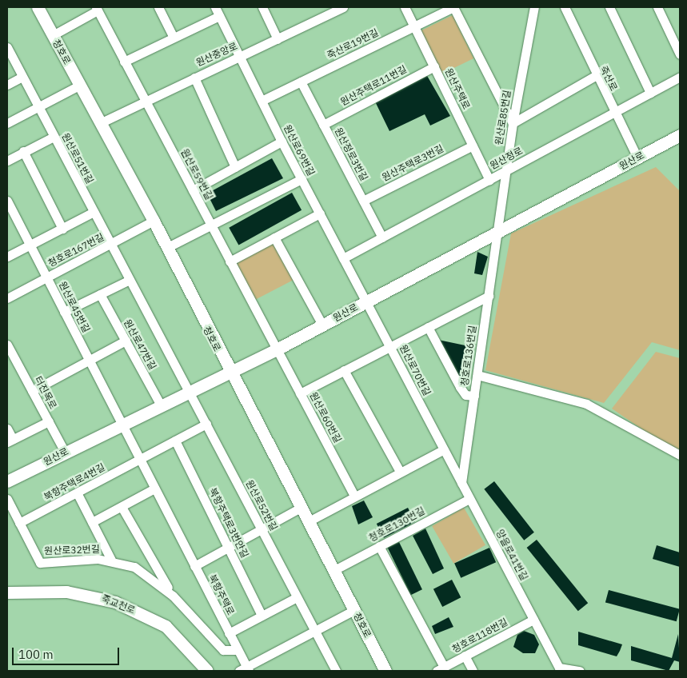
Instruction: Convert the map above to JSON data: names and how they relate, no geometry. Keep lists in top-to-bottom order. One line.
{"streets":{"street":["죽산로19번길","청호로","원산중앙로","죽산로","원산주택로11번길","원산주택로","원산로85번길","원산로69번길","원산정로3번길","원산로51번길","원산정로","원산로","원산주택로3번길","원산로59번길","청호로167번길","원산로45번길","원산로47번길","청호로136번길","원산로70번길","터진목로","원산로60번길","북항주택로4번길","원산로52번길","북항주택로3번안길","청호로130번길","원산로32번길","양을로41번길","북항주택로","죽교천로","청호로118번길"]},"crossings":[["죽산로19번길","원산주택로"],["죽산로19번길","원산로69번길"],["죽산로19번길","원산정로3번길"],["청호로","원산중앙로"],["청호로","원산로"],["청호로","원산로59번길"],["청호로","청호로167번길"],["청호로","청호로130번길"],["청호로","북항주택로"],["원산중앙로","원산로69번길"],["원산중앙로","원산로59번길"],["죽산로","원산정로"],["죽산로","원산로"],["원산주택로11번길","원산주택로"],["원산주택로11번길","원산정로3번길"],["원산주택로","원산정로"],["원산주택로","원산주택로3번길"],["원산로85번길","원산정로"],["원산로85번길","원산로"],["원산로85번길","청호로136번길"],["원산로69번길","원산정로"],["원산로69번길","원산로"],["원산로69번길","원산로70번길"],["원산정로3번길","원산정로"],["원산정로3번길","원산주택로3번길"],["원산로51번길","원산로"],["원산로51번길","청호로167번길"],["원산로51번길","원산로52번길"],["원산로","원산로59번길"],["원산로","원산로45번길"],["원산로","원산로47번길"],["원산로","청호로136번길"],["원산로","원산로70번길"],["원산로","터진목로"],["원산로","원산로60번길"],["원산로","원산로52번길"],["원산로","북항주택로"],["원산로59번길","원산로60번길"],["청호로167번길","원산로45번길"],["원산로45번길","북항주택로"],["청호로136번길","양을로41번길"],["원산로70번길","양을로41번길"],["북항주택로4번길","원산로52번길"],["북항주택로4번길","북항주택로3번안길"],["북항주택로4번길","원산로32번길"],["북항주택로4번길","북항주택로"],["원산로52번길","북항주택로"],["청호로130번길","양을로41번길"],["원산로32번길","북항주택로"],["양을로41번길","청호로118번길"]],"scale_bar":"100 m"}
